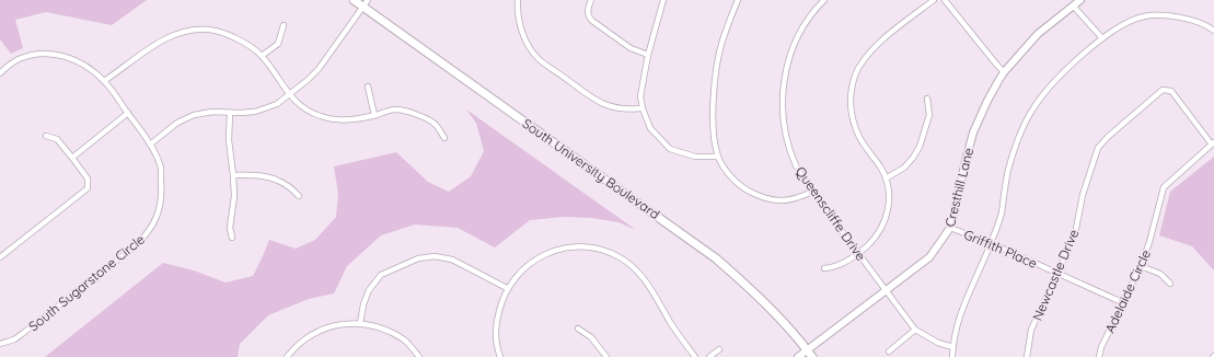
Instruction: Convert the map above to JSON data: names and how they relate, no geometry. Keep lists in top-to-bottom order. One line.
{"streets":{"main road":["South University Boulevard"],"street":["Cresthill Lane","Queenscliffe Drive","Griffith Place","Newcastle Drive","South Sugarstone Circle","Adelaide Circle"]},"crossings":[["South University Boulevard","Cresthill Lane"],["Cresthill Lane","Queenscliffe Drive"],["Cresthill Lane","Griffith Place"],["Griffith Place","Newcastle Drive"],["Griffith Place","Adelaide Circle"],["Newcastle Drive","Adelaide Circle"]]}
